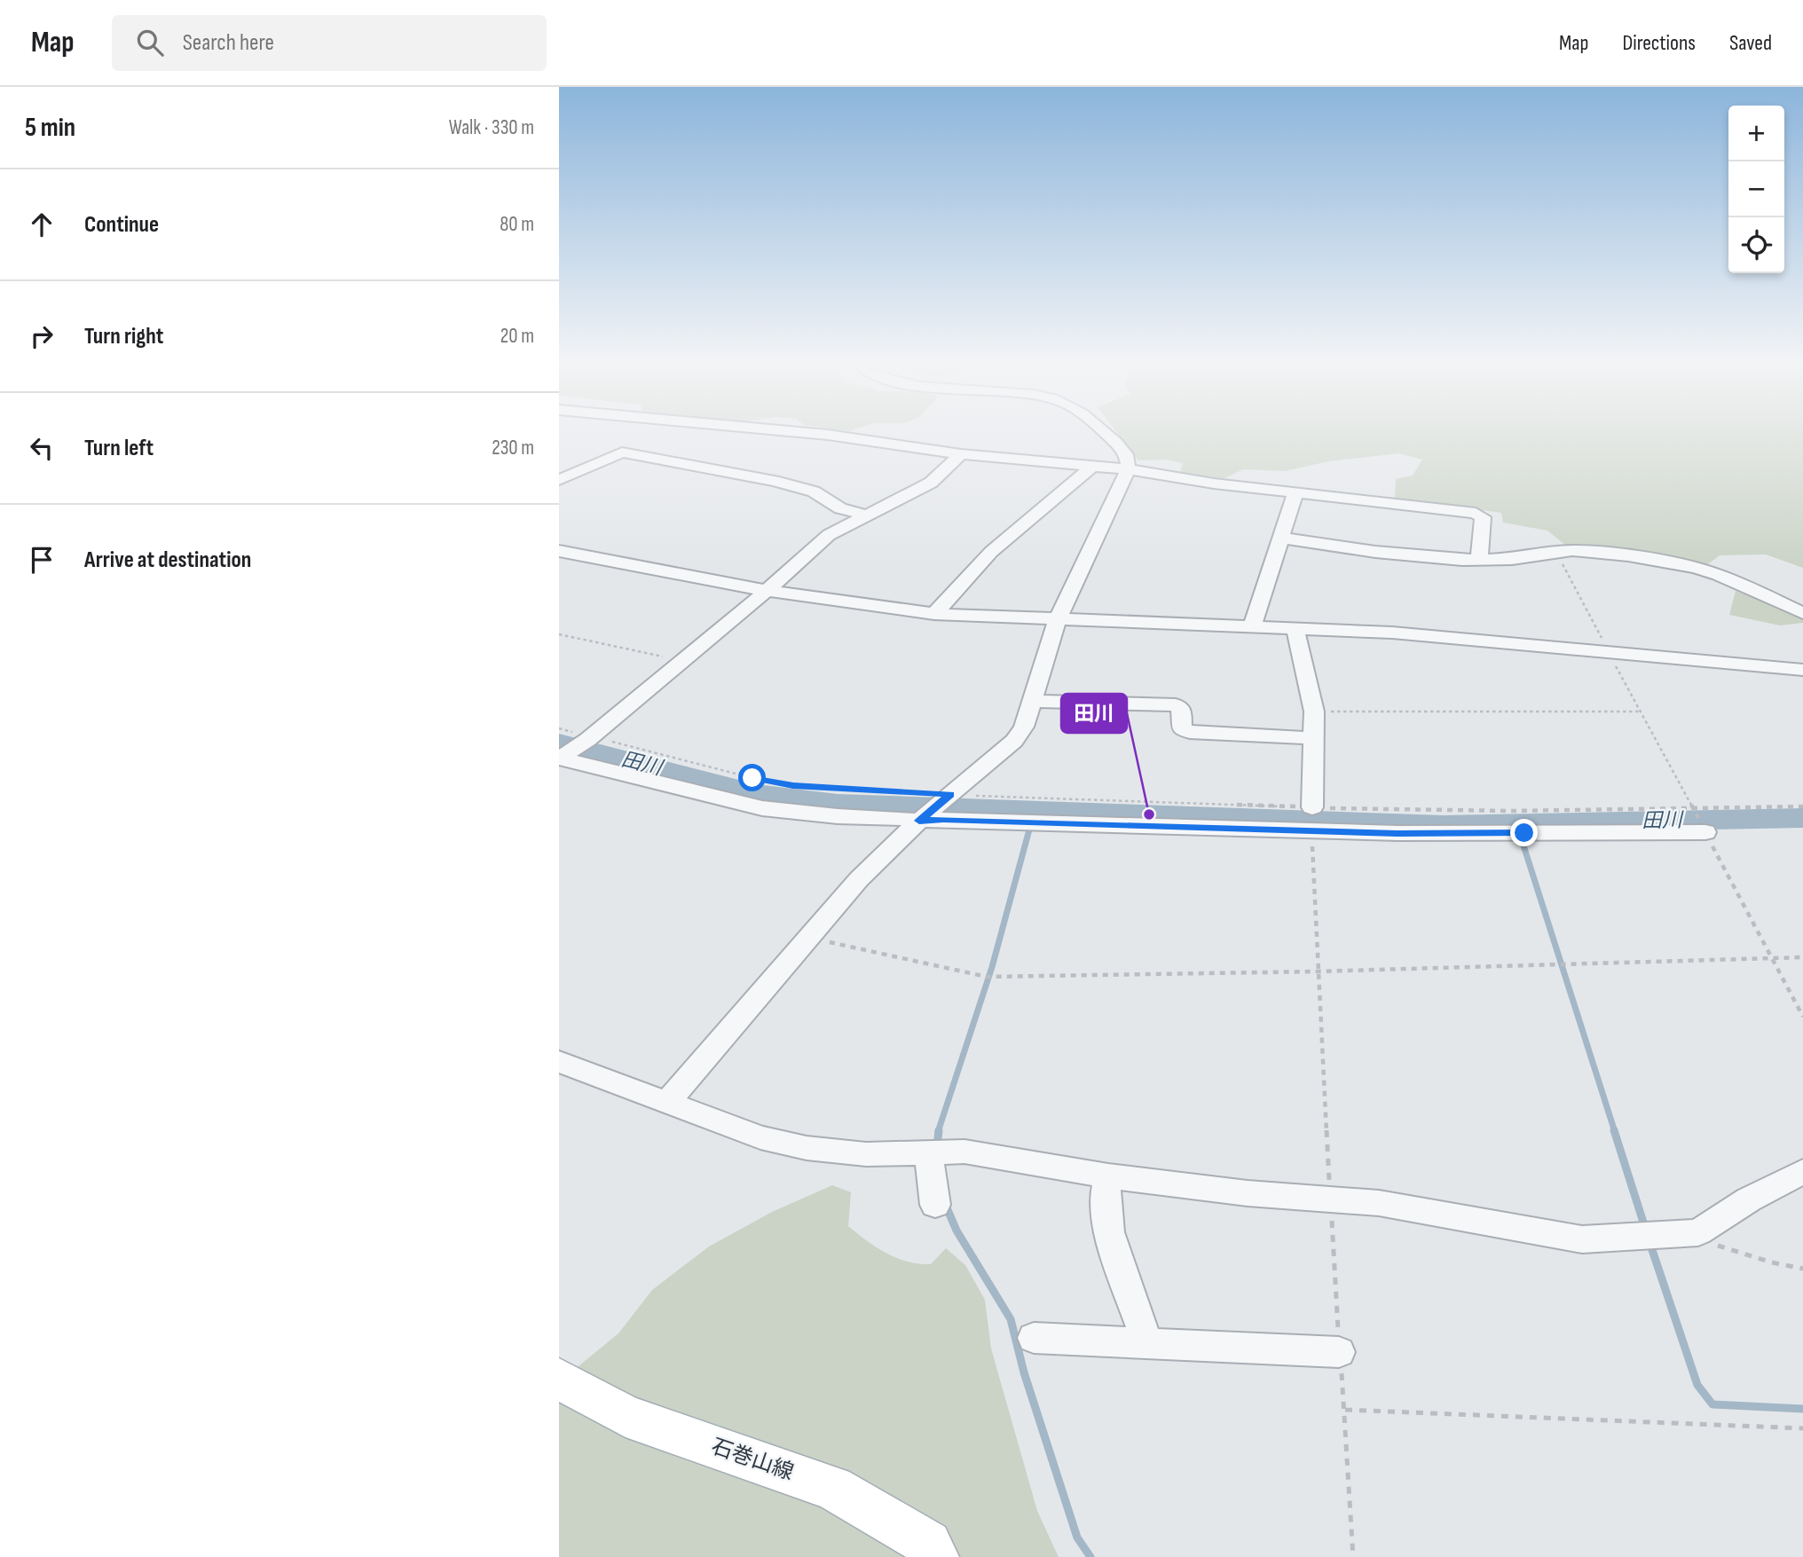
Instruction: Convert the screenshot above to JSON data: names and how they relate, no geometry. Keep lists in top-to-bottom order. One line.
{"streets":{"main road":["石巻山線"]},"water":["田川"],"places":["田川"],"page":{"header":"Map","search":"Search here","nav":["Map","Directions","Saved"],"heading":["5 min","Walk · 330 m"],"map_buttons":["+","−"],"list":[["Continue","80 m"],["Turn right","20 m"],["Turn left","230 m"],"Arrive at destination"]}}
